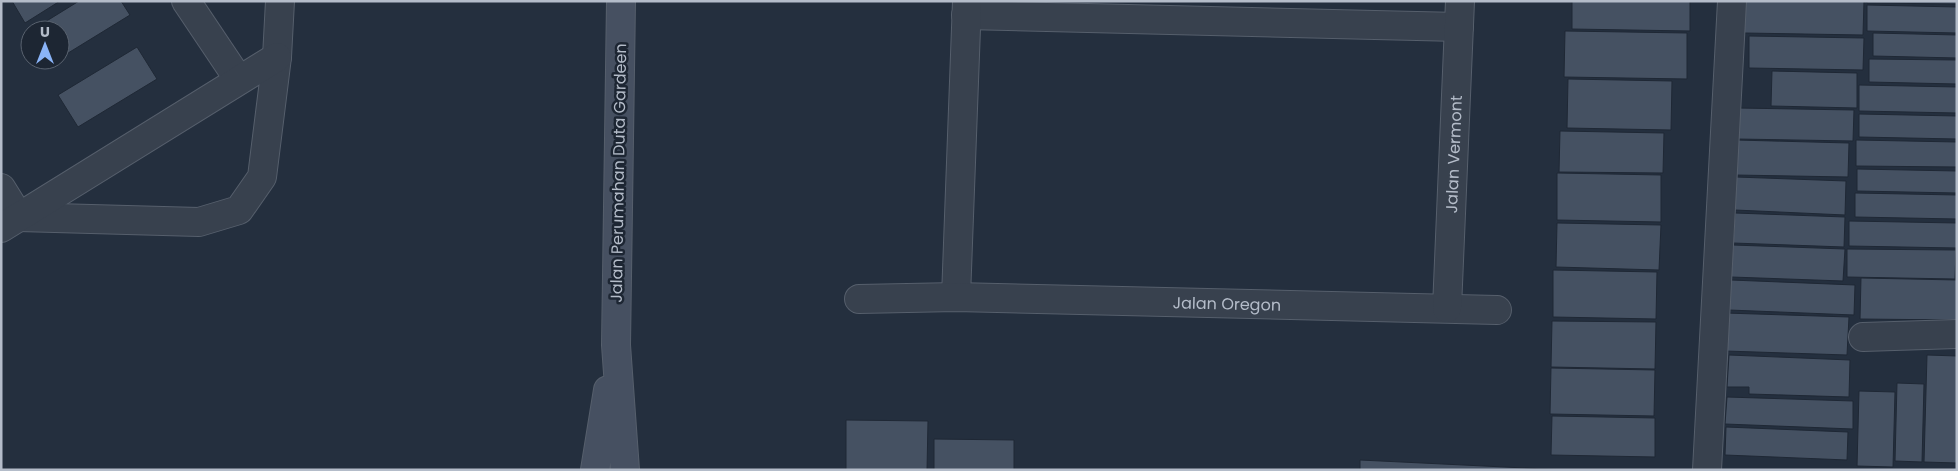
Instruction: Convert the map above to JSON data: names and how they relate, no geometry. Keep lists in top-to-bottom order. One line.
{"streets":{"street":["Jalan Vermont","Jalan Perumahan Duta Gardeen","Jalan Oregon"]},"crossings":[["Jalan Vermont","Jalan Oregon"]],"north":"top"}
